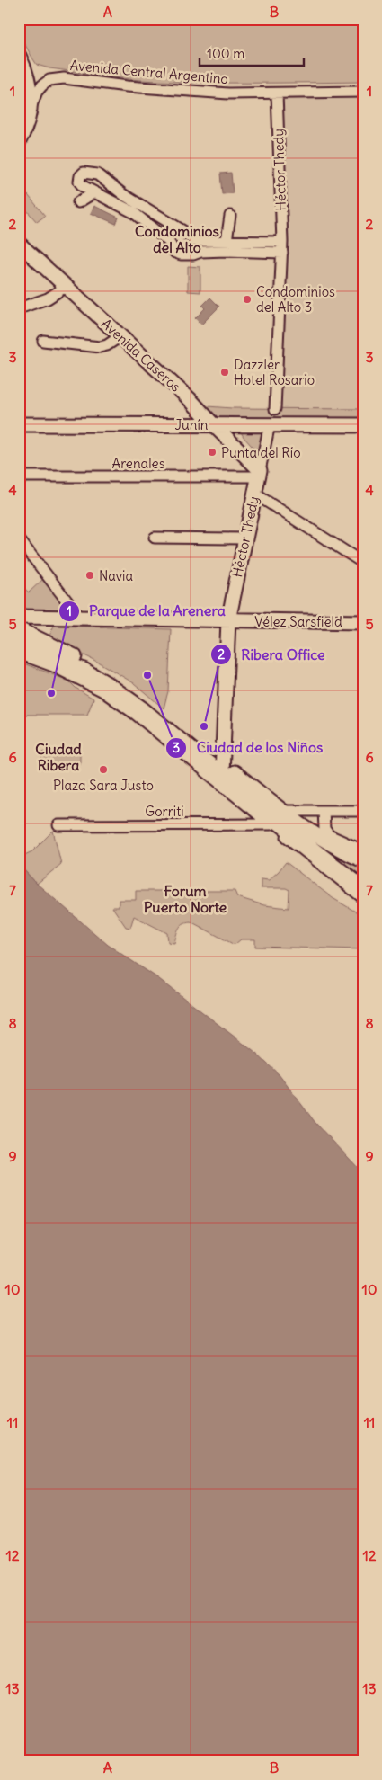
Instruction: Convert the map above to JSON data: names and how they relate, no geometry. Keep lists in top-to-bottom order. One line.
{"streets":{"main road":["Héctor Thedy","Avenida Caseros","Junín","Vélez Sarsfield"],"street":["Avenida Central Argentino","Arenales","Gorriti"]},"crossings":[["Avenida Central Argentino","Héctor Thedy"],["Héctor Thedy","Avenida Caseros"],["Héctor Thedy","Junín"],["Héctor Thedy","Arenales"],["Héctor Thedy","Vélez Sarsfield"],["Avenida Caseros","Junín"],["Avenida Caseros","Arenales"]],"districts":["Condominios del Alto","Ciudad Ribera","Forum Puerto Norte"],"places":["Condominios del Alto 3","Dazzler Hotel Rosario","Punta del Río","Navia","Ciudad de los Niños","Parque de la Arenera","Ribera Office","Plaza Sara Justo"],"scale_bar":"100 m","grid":{"columns":["A","B"],"rows":["1","2","3","4","5","6","7","8","9","10","11","12","13"]}}
